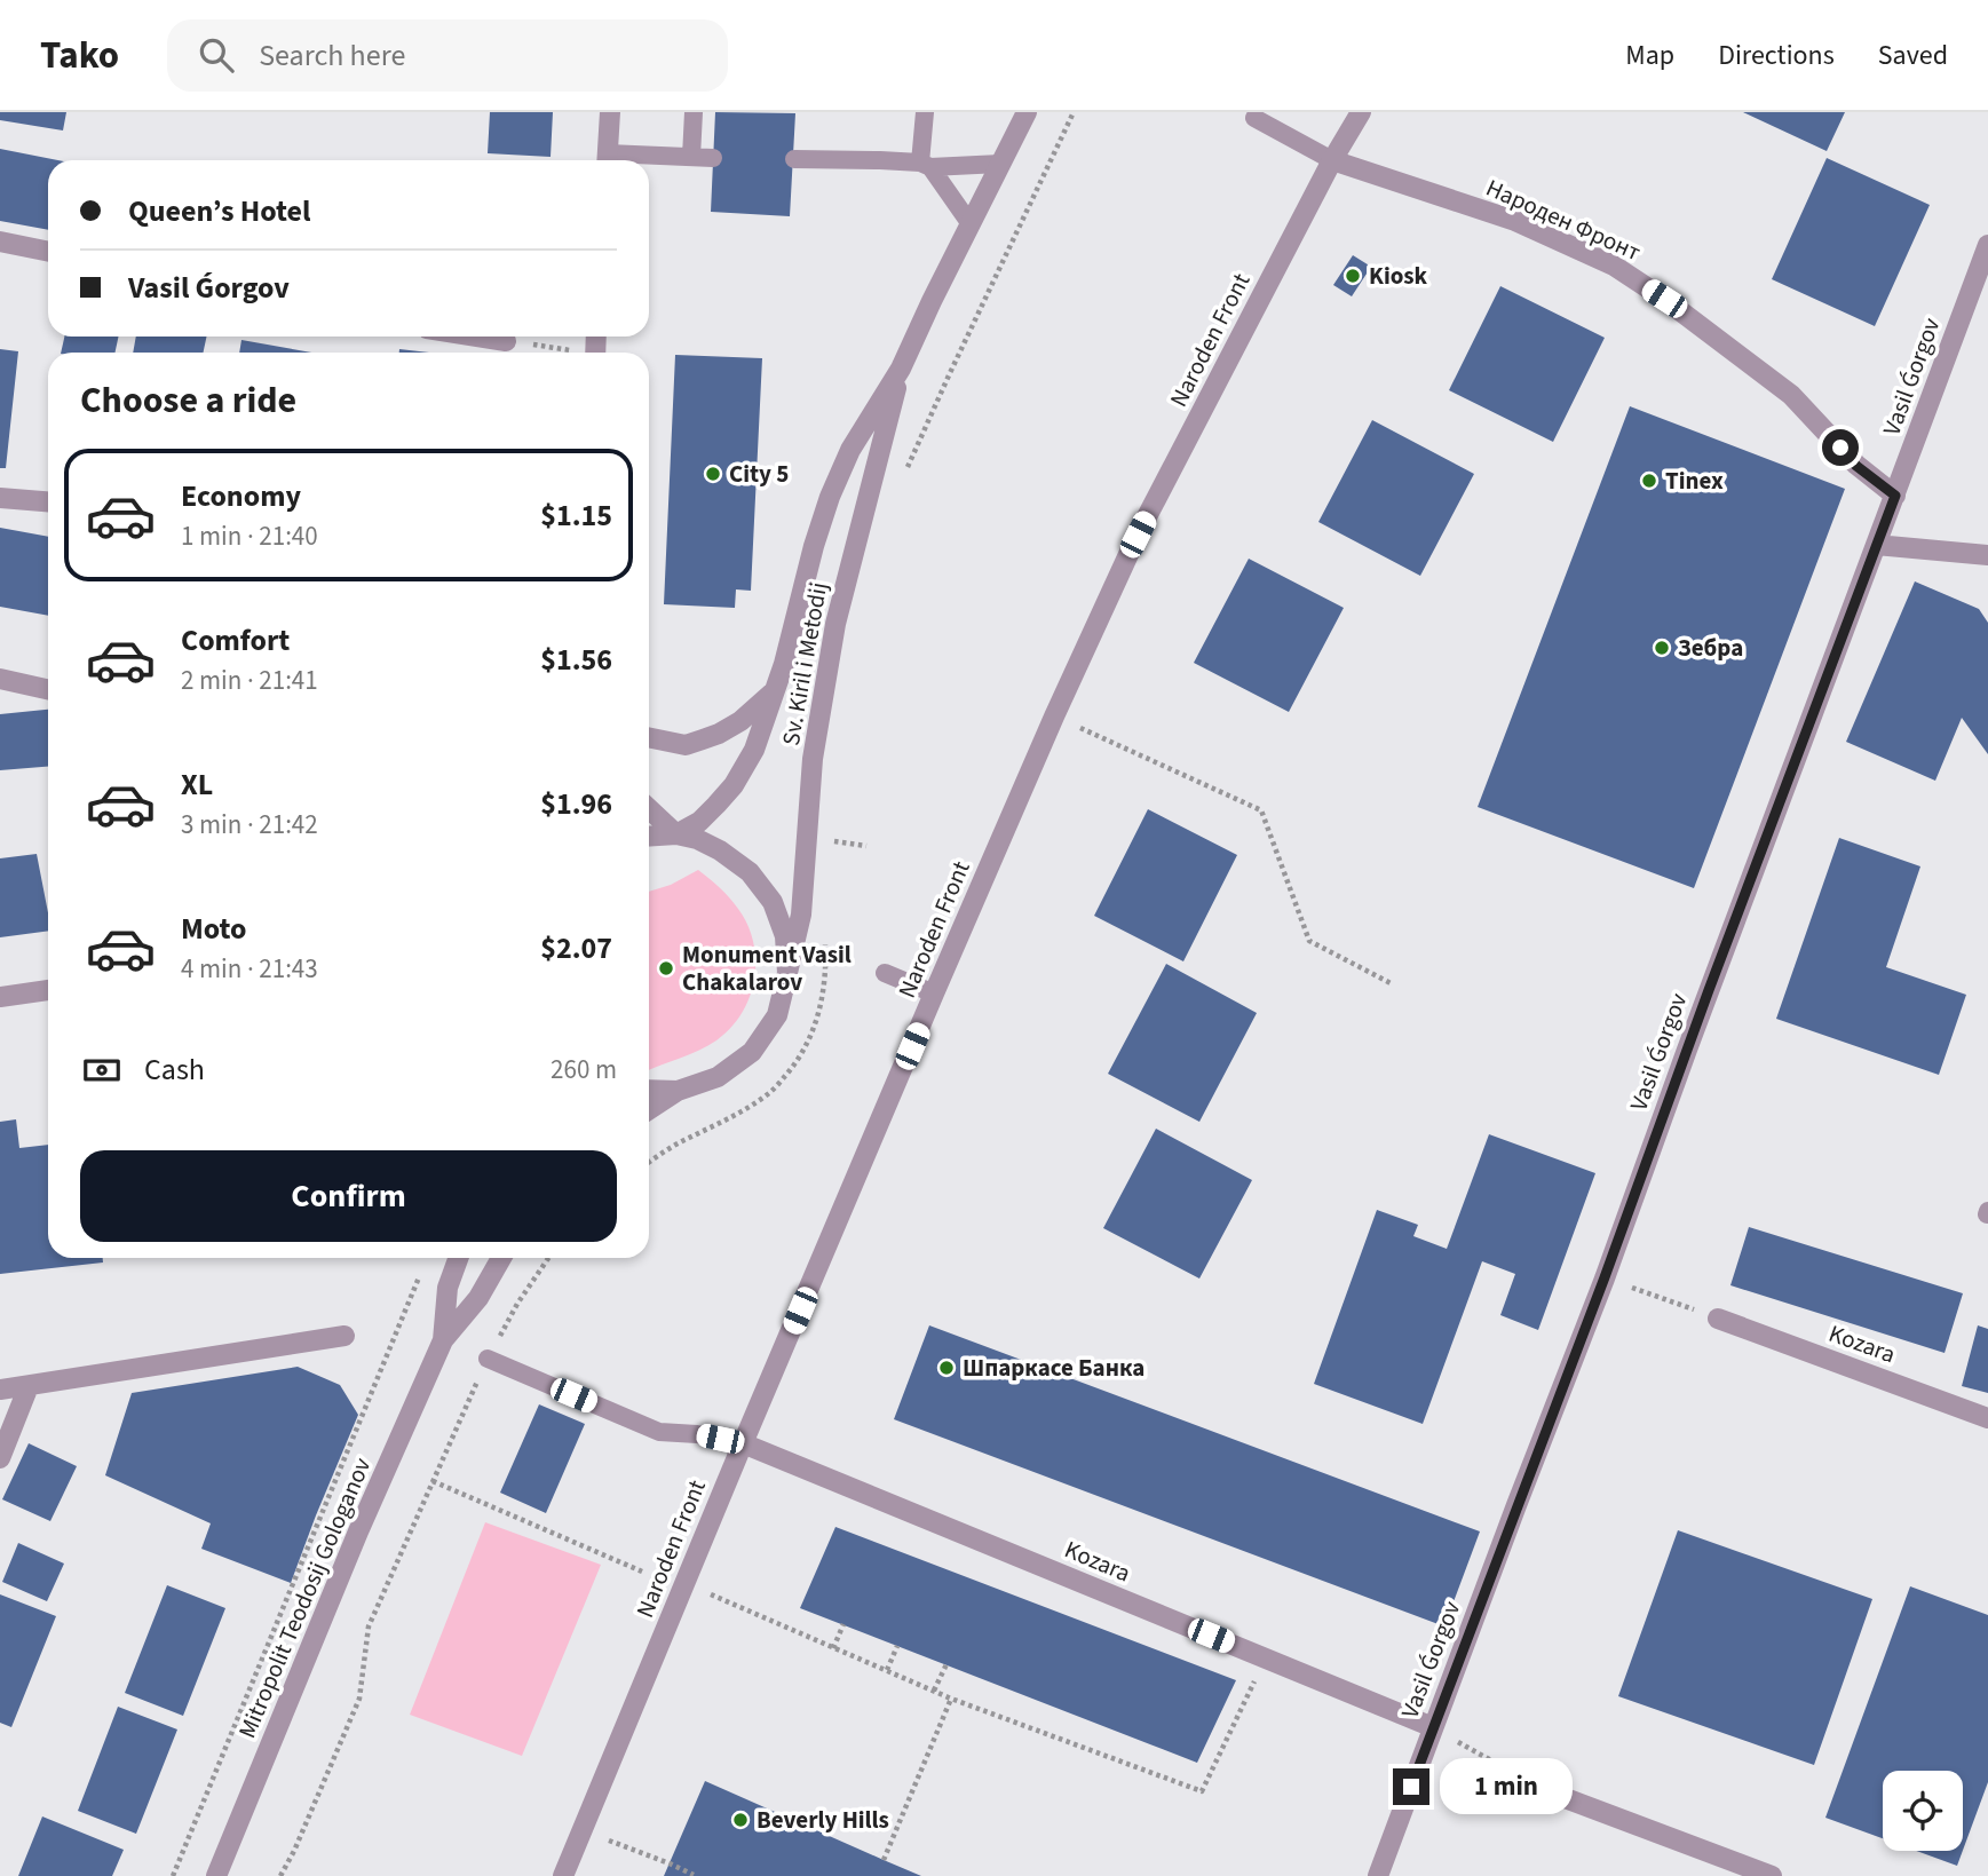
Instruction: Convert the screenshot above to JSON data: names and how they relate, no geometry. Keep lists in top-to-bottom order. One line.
{"streets":{"street":["Народен Фронт","Naroden Front","Vasil Ǵorgov","Sv. Kiril i Metodij","Kozara","Mitropolit Teodosij Gologanov"]},"crossings":[["Народен Фронт","Naroden Front"],["Народен Фронт","Vasil Ǵorgov"],["Naroden Front","Kozara"],["Vasil Ǵorgov","Kozara"]],"places":["Kiosk","City 5","Tinex","Зебра","Monument Vasil Chakalarov","Шпаркасе Банка","Beverly Hills"],"page":{"header":"Tako","search":"Search here","nav":["Map","Directions","Saved"],"banner":["Queen’s Hotel","Vasil Ǵorgov"],"heading":"Choose a ride","list":[{"name":"Economy","note":"1 min · 21:40","value":"$1.15"},{"name":"Comfort","note":"2 min · 21:41","value":"$1.56"},{"name":"XL","note":"3 min · 21:42","value":"$1.96"},{"name":"Moto","note":"4 min · 21:43","value":"$2.07"}],"pay":["Cash","260 m"],"buttons":"Confirm","bubble":"1 min"}}
